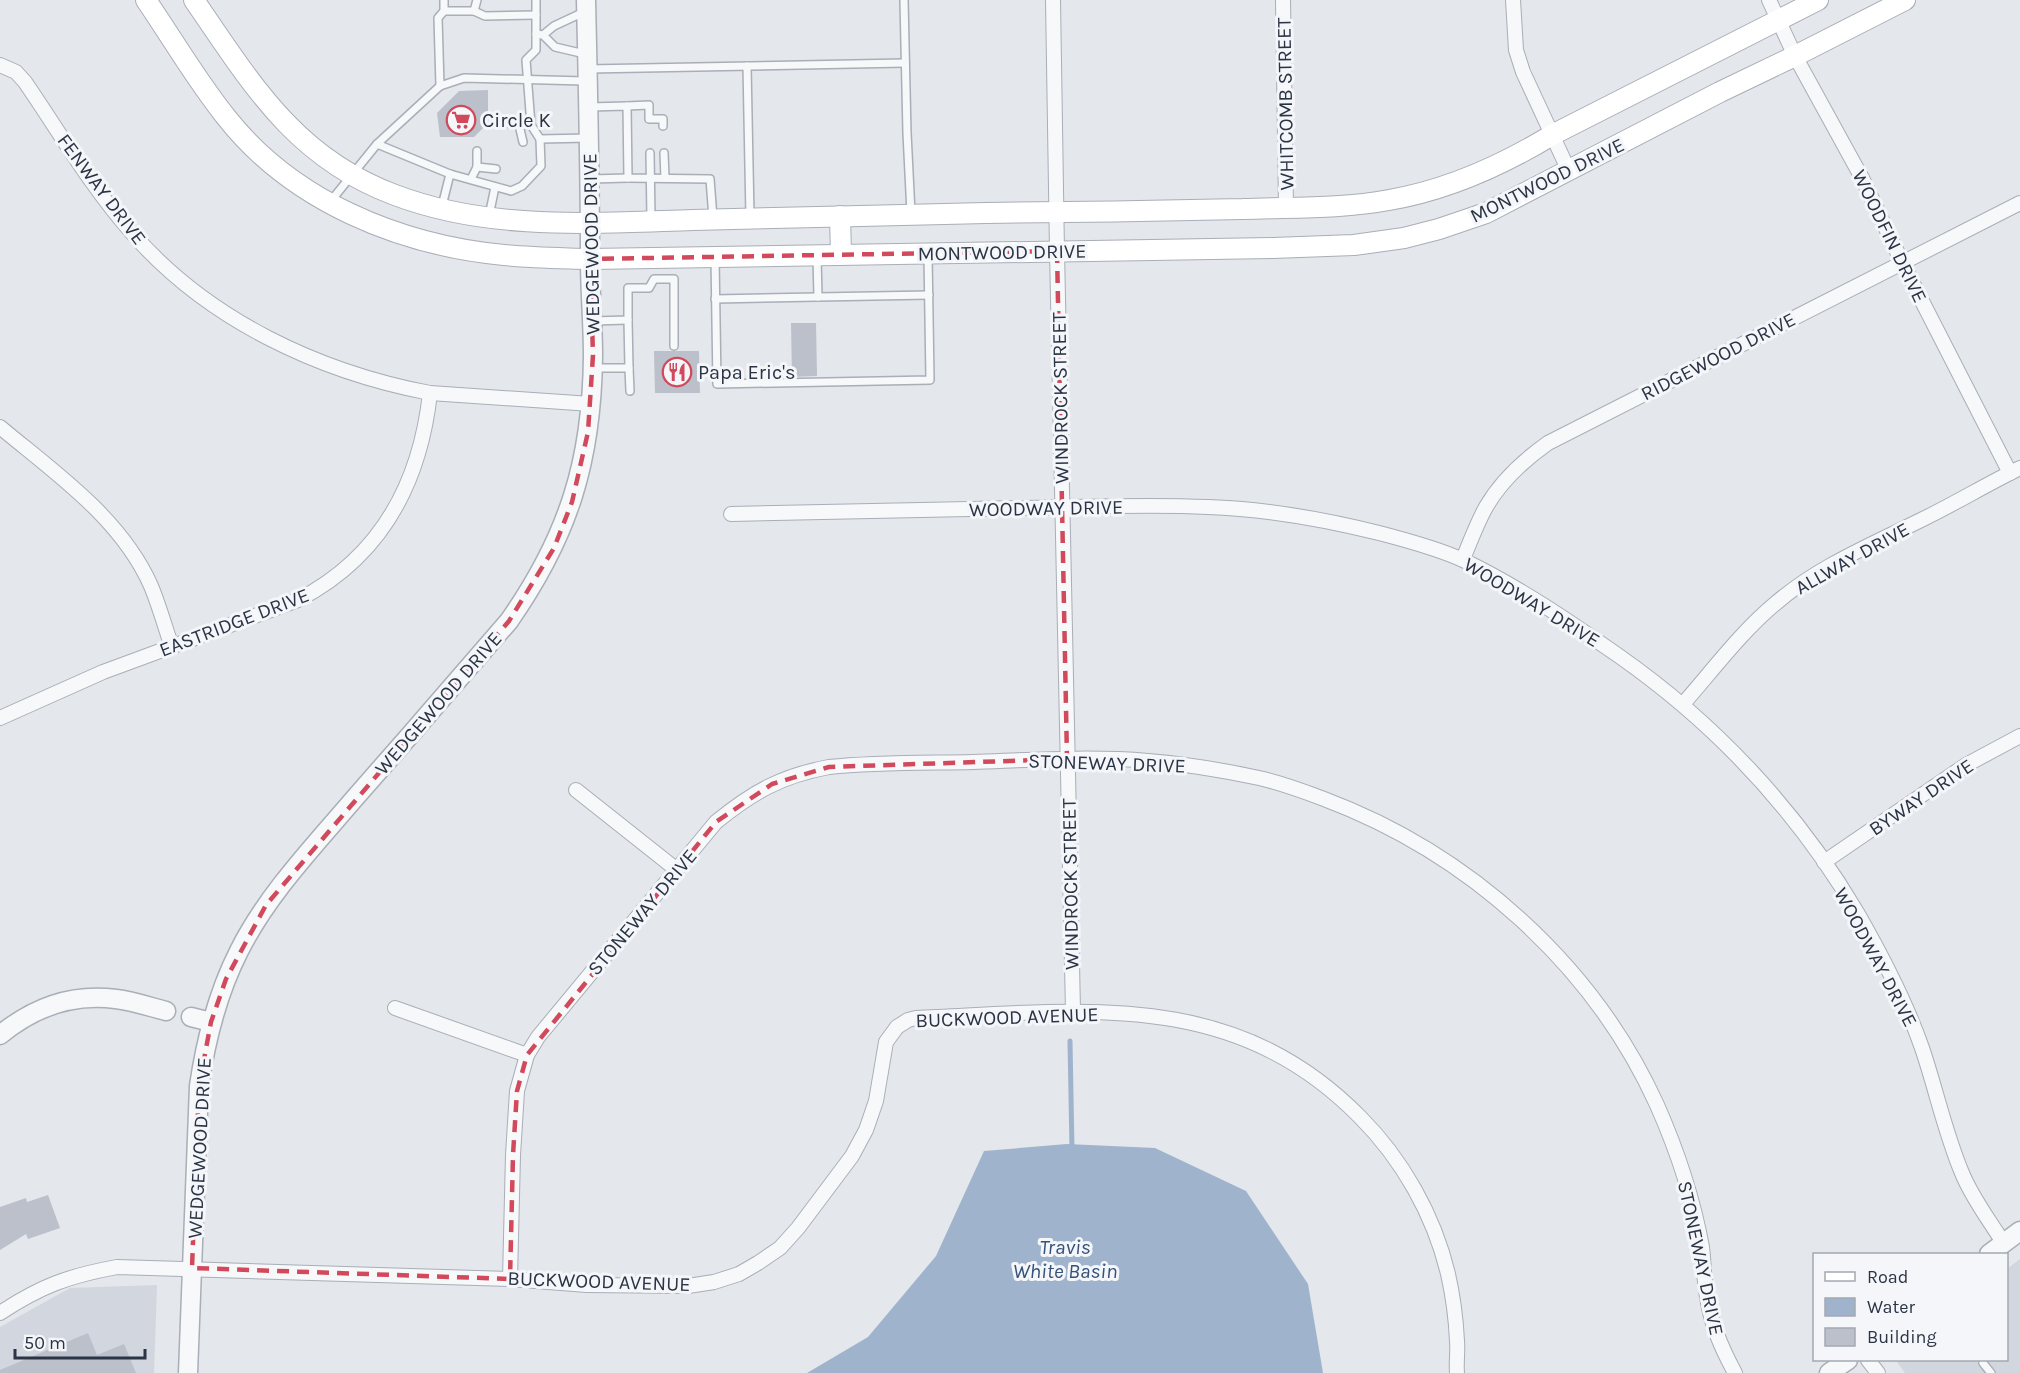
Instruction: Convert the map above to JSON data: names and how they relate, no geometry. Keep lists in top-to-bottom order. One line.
{"streets":{"main road":["MONTWOOD DRIVE"],"street":["WHITCOMB STREET","FENWAY DRIVE","WOODFIN DRIVE","WEDGEWOOD DRIVE","RIDGEWOOD DRIVE","WINDROCK STREET","WOODWAY DRIVE","ALLWAY DRIVE","EASTRIDGE DRIVE","STONEWAY DRIVE","BYWAY DRIVE","BUCKWOOD AVENUE"]},"crossings":[["WHITCOMB STREET","MONTWOOD DRIVE"],["MONTWOOD DRIVE","WOODFIN DRIVE"],["MONTWOOD DRIVE","WEDGEWOOD DRIVE"],["MONTWOOD DRIVE","WINDROCK STREET"],["FENWAY DRIVE","WEDGEWOOD DRIVE"],["FENWAY DRIVE","EASTRIDGE DRIVE"],["WOODFIN DRIVE","RIDGEWOOD DRIVE"],["WOODFIN DRIVE","ALLWAY DRIVE"],["WEDGEWOOD DRIVE","BUCKWOOD AVENUE"],["RIDGEWOOD DRIVE","WOODWAY DRIVE"],["WINDROCK STREET","WOODWAY DRIVE"],["WINDROCK STREET","STONEWAY DRIVE"],["WINDROCK STREET","BUCKWOOD AVENUE"],["WOODWAY DRIVE","ALLWAY DRIVE"],["WOODWAY DRIVE","BYWAY DRIVE"],["STONEWAY DRIVE","BUCKWOOD AVENUE"]],"water":["Travis White Basin"],"places":{"supermarket":["Circle K"],"restaurant":["Papa Eric's"]},"legend":["Road","Water","Building"],"scale_bar":"50 m"}
